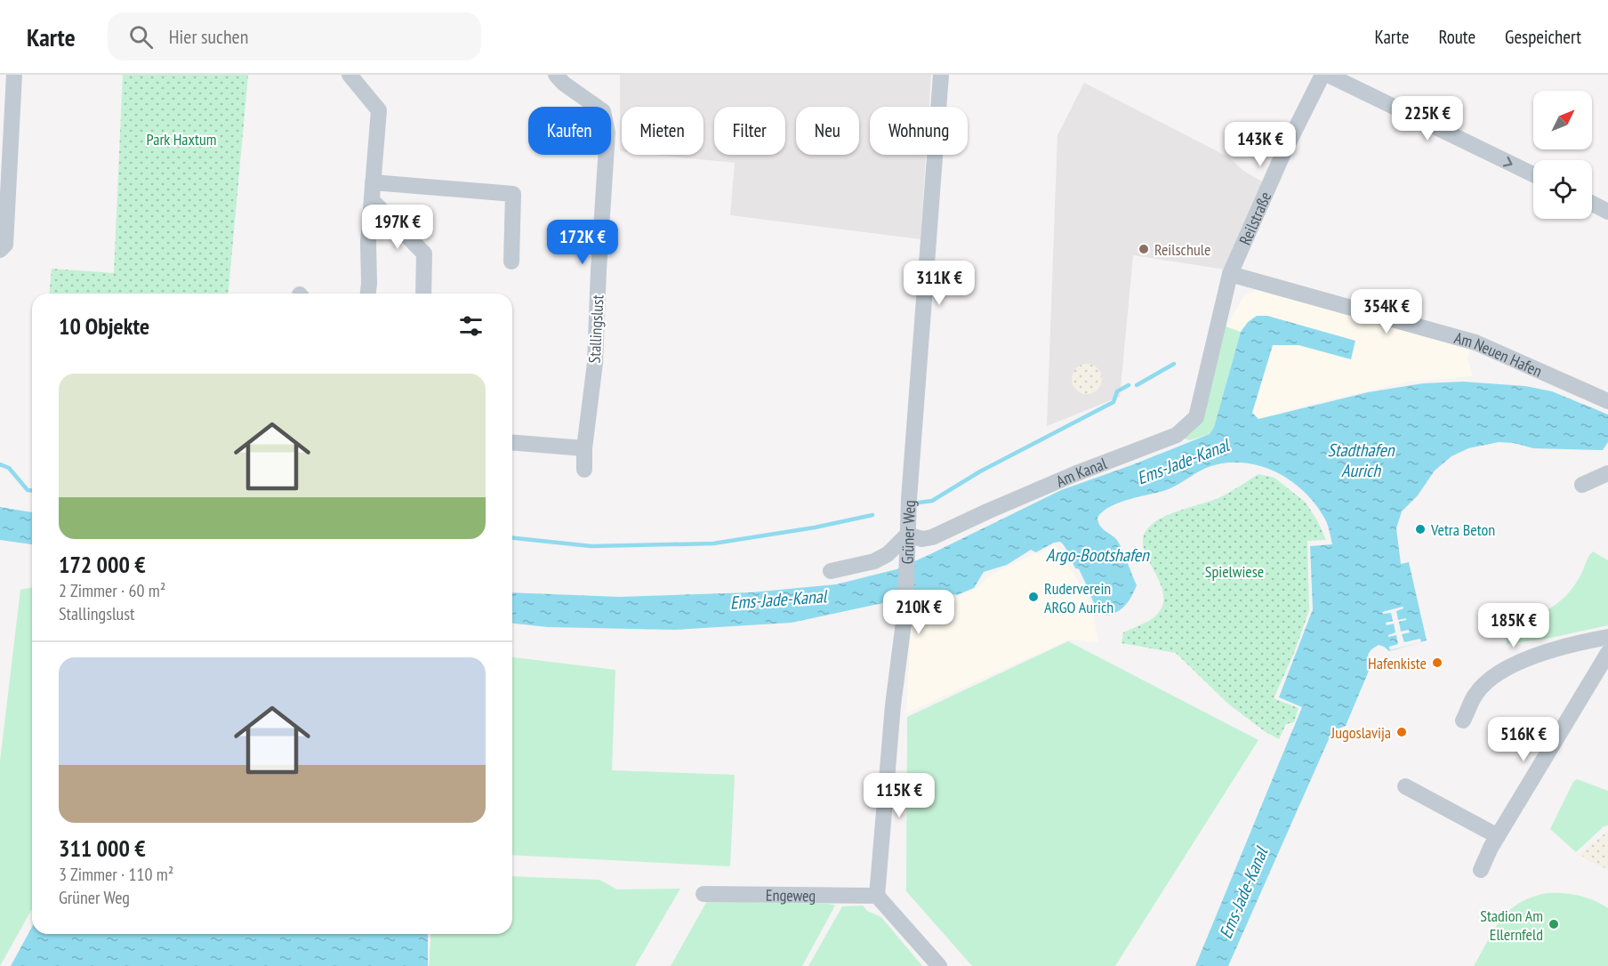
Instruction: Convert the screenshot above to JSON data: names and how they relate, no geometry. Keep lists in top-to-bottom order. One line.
{"streets":{"street":["Reilstraße","Stallingslust","Am Neuen Hafen","Am Kanal","Grüner Weg","Engeweg"]},"crossings":[["Reilstraße","Am Neuen Hafen"],["Reilstraße","Am Kanal"],["Am Neuen Hafen","Am Kanal"],["Am Kanal","Grüner Weg"],["Grüner Weg","Engeweg"]],"water":["Stadthafen Aurich","Ems-Jade-Kanal","Argo-Bootshafen"],"parks":["Park Haxtum","Spielwiese"],"places":["Reilschule","Vetra Beton","Ruderverein ARGO Aurich","Hafenkiste","Jugoslavija","Stadion Am Ellernfeld"],"north":"top right","page":{"header":"Karte","search":"Hier suchen","nav":["Karte","Route","Gespeichert"],"price":["225K €","143K €","197K €","172K €","311K €","354K €","210K €","185K €","516K €","115K €"],"chip":["Kaufen","Mieten","Filter","Neu","Wohnung"],"heading":"10 Objekte","list":[{"name":"172 000 €","note":"2 Zimmer · 60 m² · Stallingslust"},{"name":"311 000 €","note":"3 Zimmer · 110 m² · Grüner Weg"}]}}
